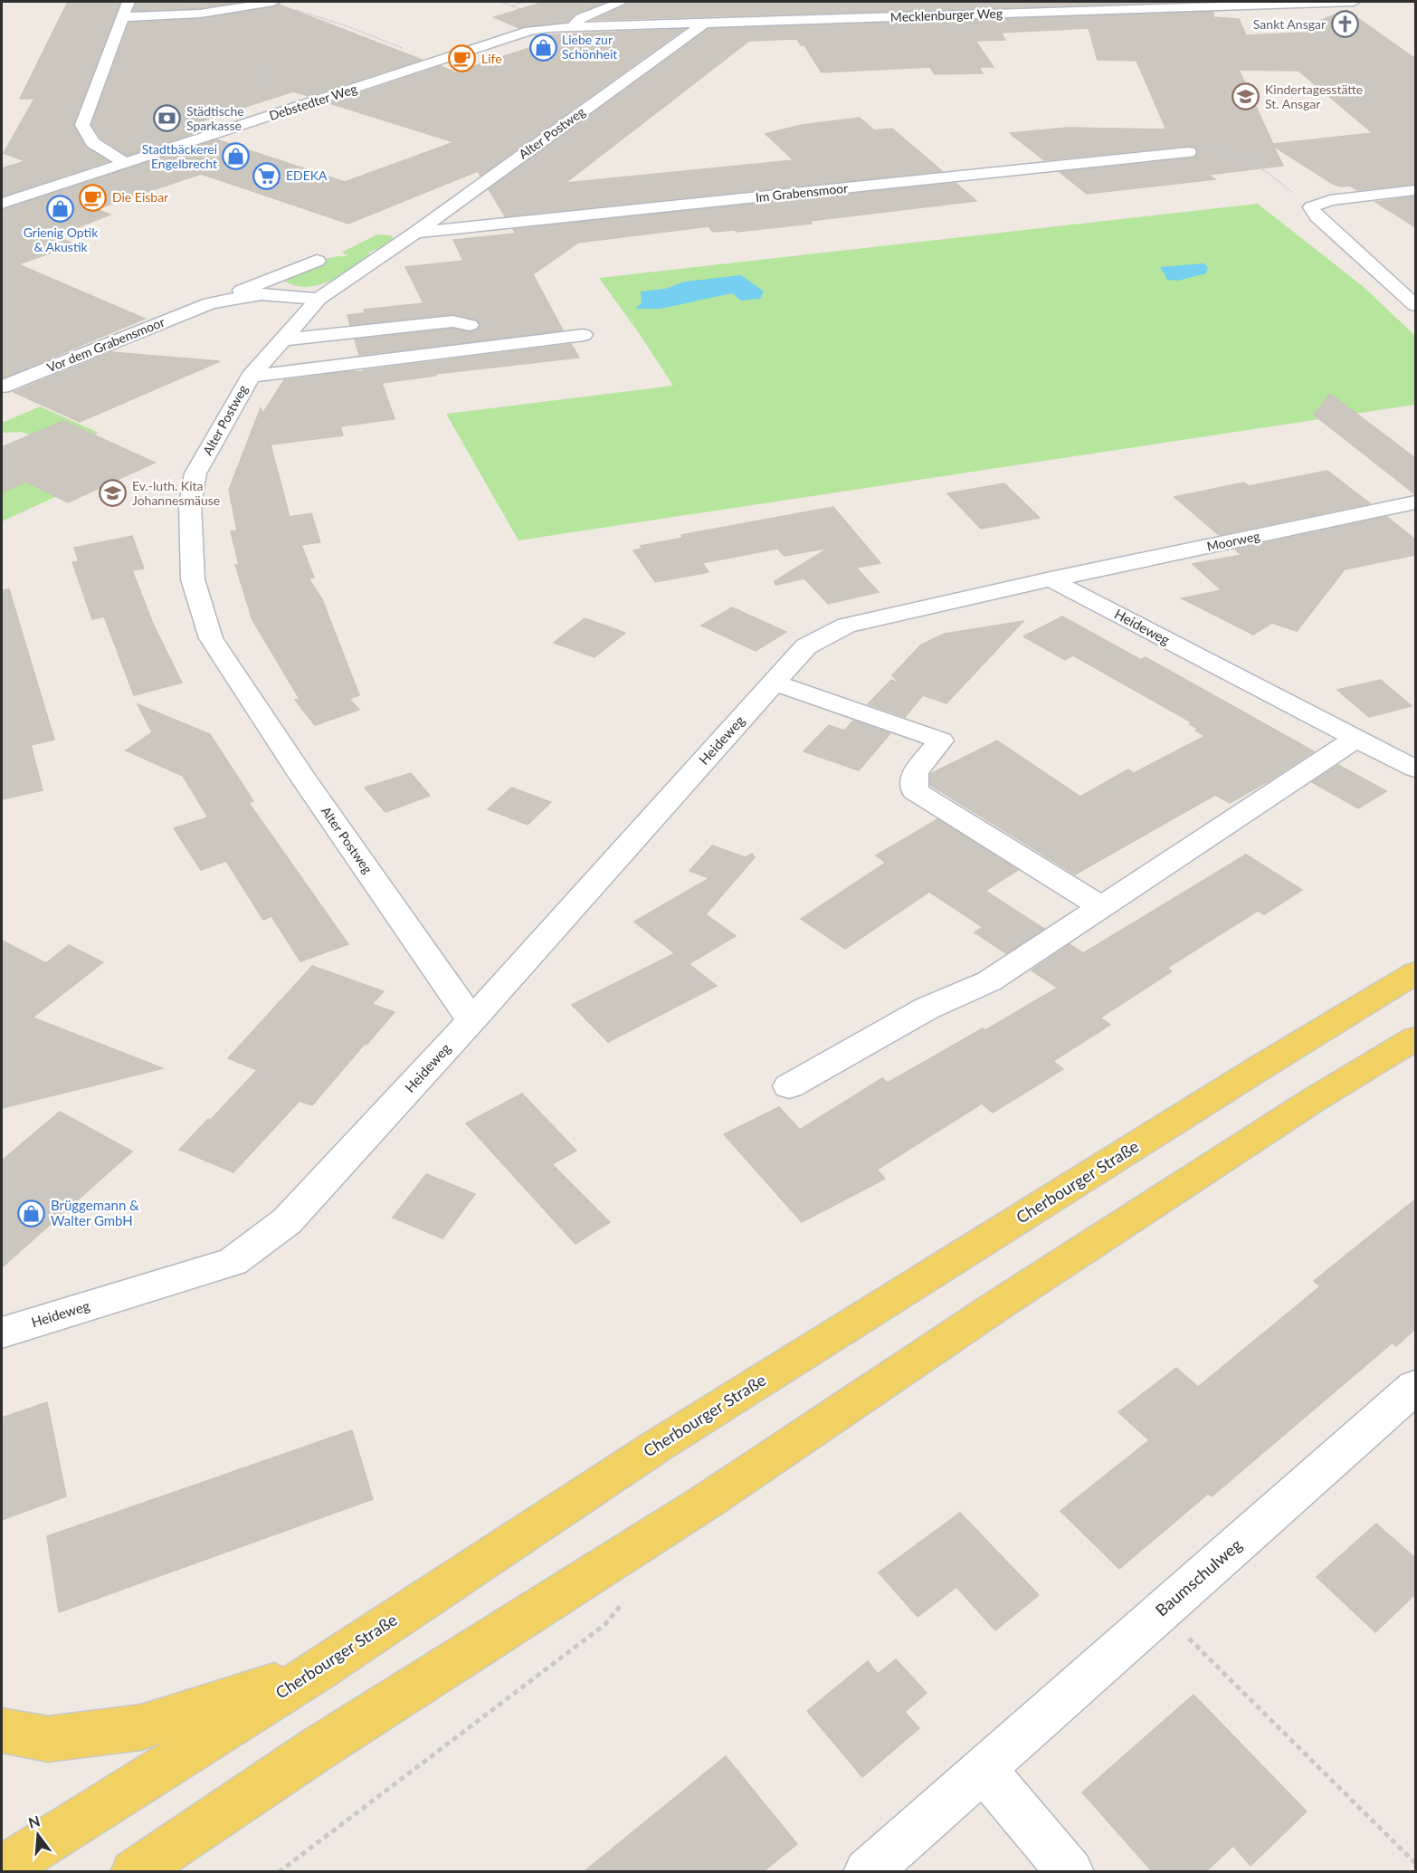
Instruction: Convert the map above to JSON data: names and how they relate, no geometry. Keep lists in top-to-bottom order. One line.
{"streets":{"main road":["Cherbourger Straße"],"street":["Mecklenburger Weg","Debstedter Weg","Alter Postweg","Im Grabensmoor","Vor dem Grabensmoor","Moorweg","Heideweg","Baumschulweg"]},"crossings":[["Mecklenburger Weg","Debstedter Weg"],["Mecklenburger Weg","Alter Postweg"],["Alter Postweg","Im Grabensmoor"],["Alter Postweg","Vor dem Grabensmoor"],["Alter Postweg","Heideweg"],["Moorweg","Heideweg"]],"places":{"church":["Sankt Ansgar"],"shop":["Liebe zur Schönheit","Stadtbäckerei Engelbrecht","Grienig Optik & Akustik","Brüggemann & Walter GmbH"],"cafe":["Life","Die Eisbar"],"school or university":["Kindertagesstätte St. Ansgar","Ev.-luth. Kita Johannesmäuse"],"bank":["Städtische Sparkasse"],"supermarket":["EDEKA"]},"north":"top"}
